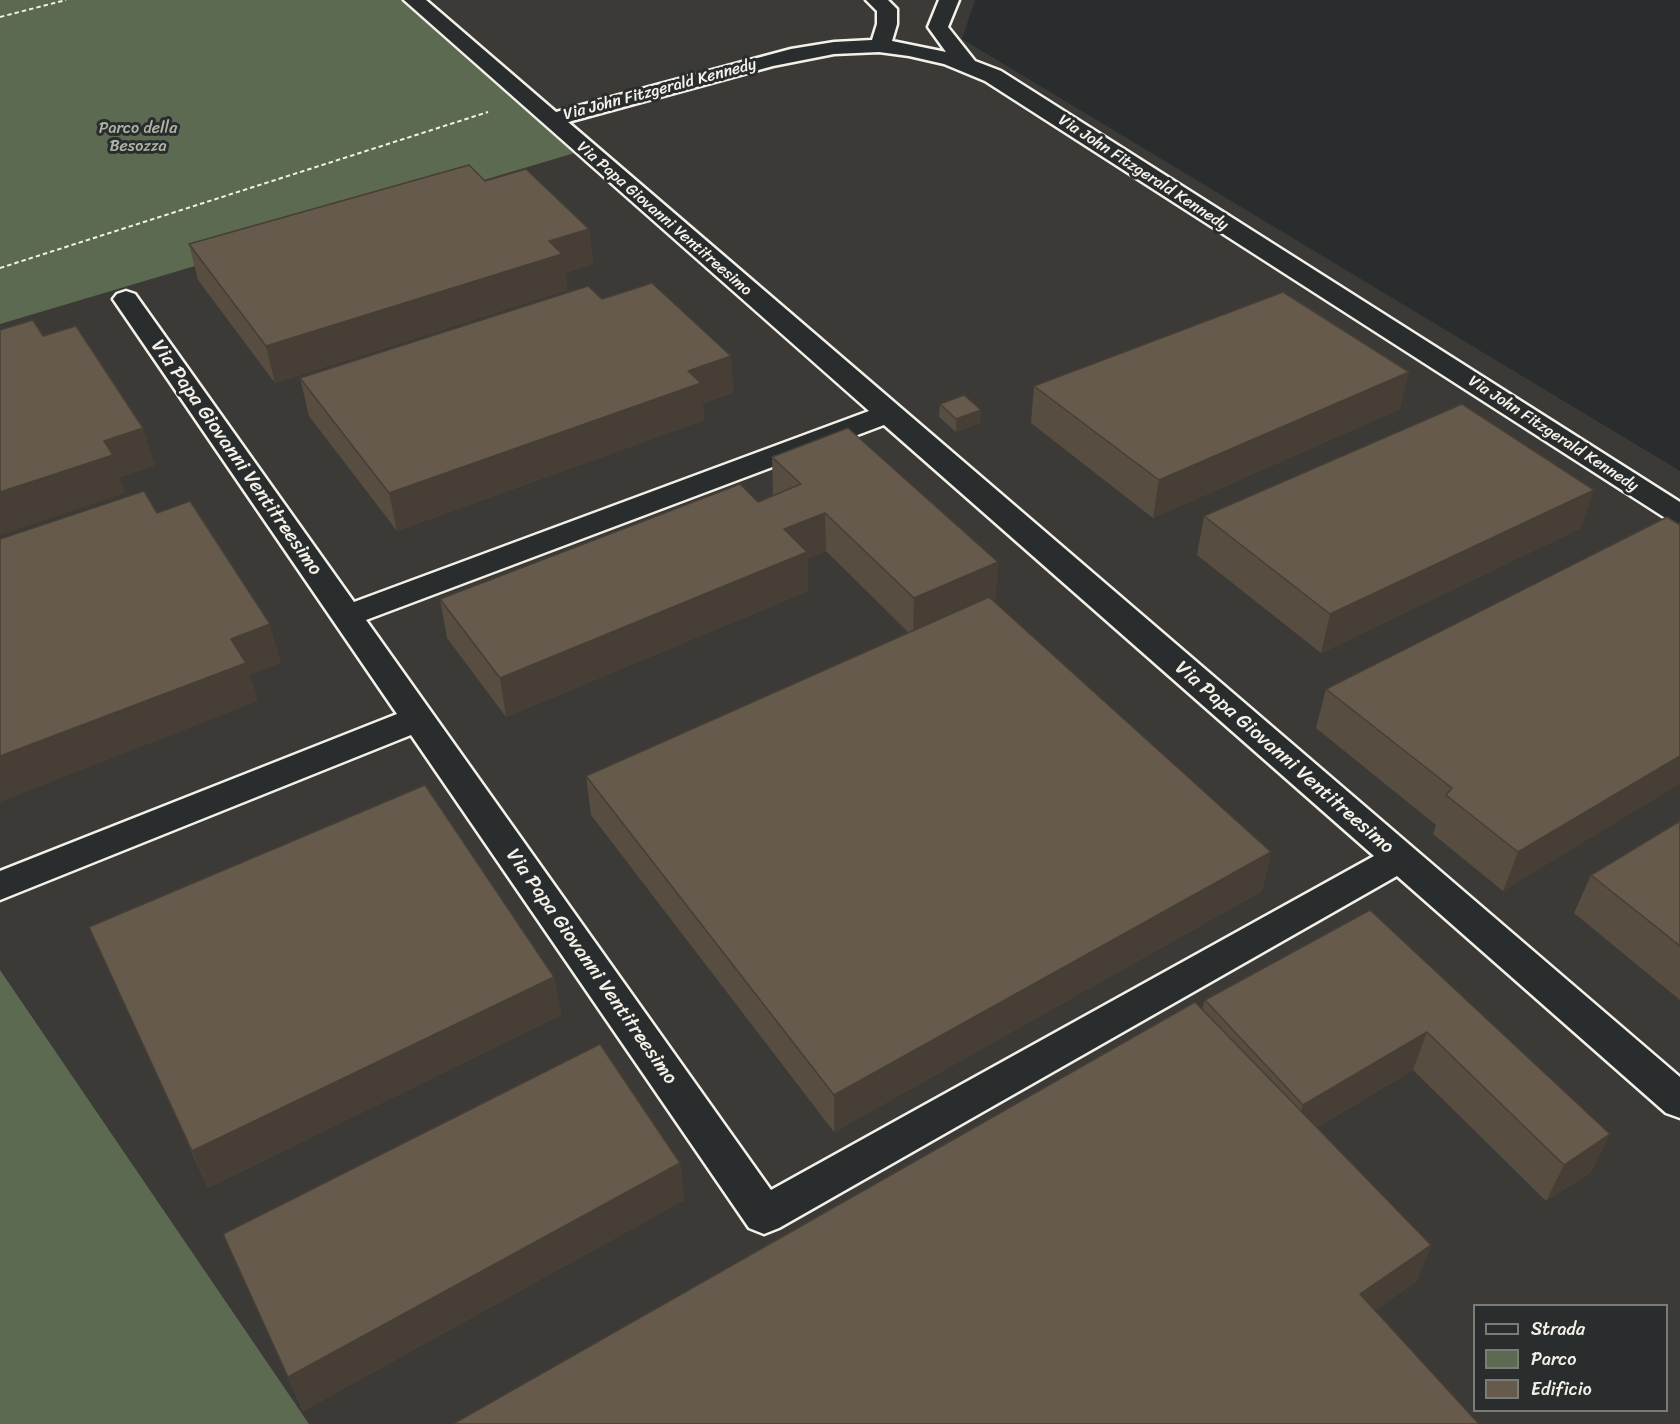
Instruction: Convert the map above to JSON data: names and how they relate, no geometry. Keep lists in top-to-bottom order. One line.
{"streets":{"street":["Via John Fitzgerald Kennedy","Via Papa Giovanni Ventitreesimo"]},"crossings":[["Via John Fitzgerald Kennedy","Via Papa Giovanni Ventitreesimo"]],"parks":["Parco della Besozza"],"legend":["Strada","Parco","Edificio"]}
